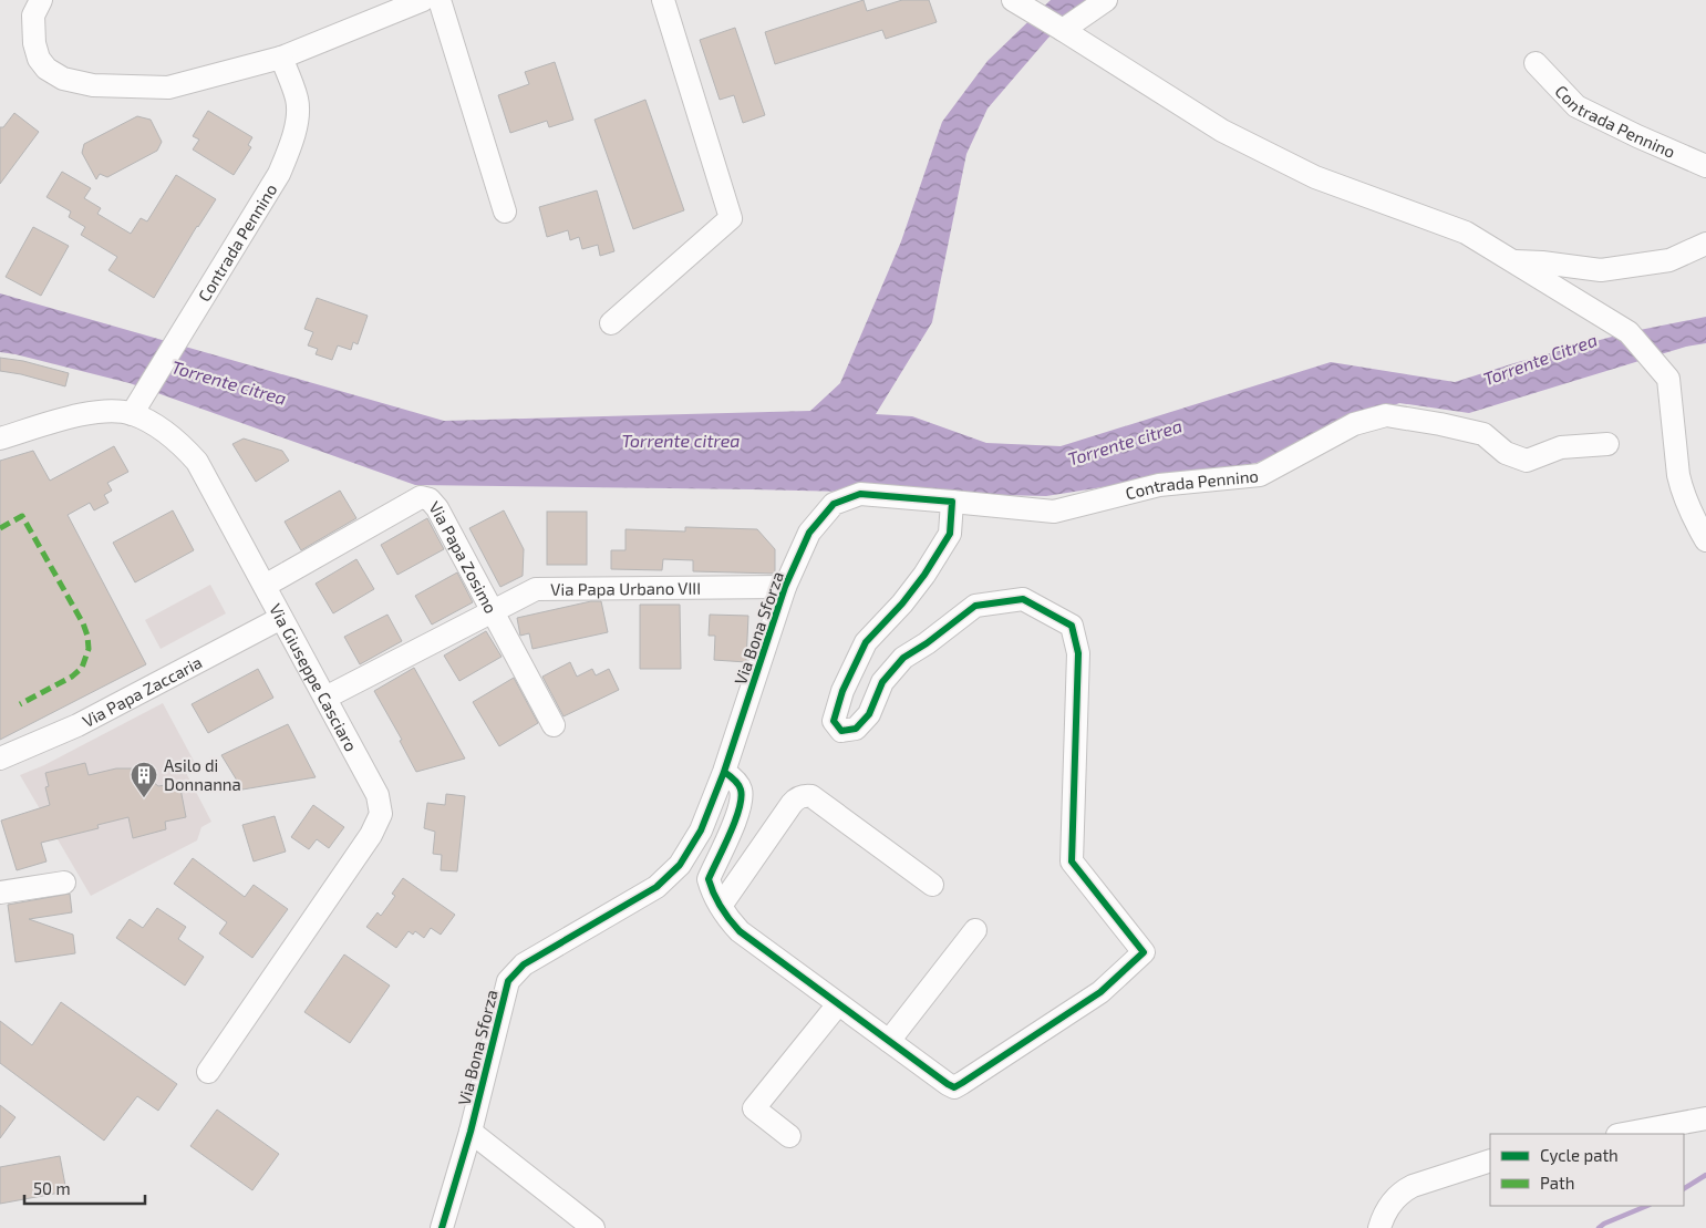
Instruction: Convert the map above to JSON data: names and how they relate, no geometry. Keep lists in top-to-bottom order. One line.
{"streets":{"street":["Contrada Pennino","Via Papa Zosimo","Via Papa Urbano VIII","Via Bona Sforza","Via Giuseppe Casciaro","Via Papa Zaccaria"]},"crossings":[["Contrada Pennino","Via Bona Sforza"],["Contrada Pennino","Via Giuseppe Casciaro"],["Via Papa Zosimo","Via Papa Urbano VIII"],["Via Papa Zosimo","Via Giuseppe Casciaro"],["Via Papa Urbano VIII","Via Bona Sforza"],["Via Papa Urbano VIII","Via Giuseppe Casciaro"],["Via Giuseppe Casciaro","Via Papa Zaccaria"]],"water":["Torrente Citrea","Torrente citrea"],"places":{"building":["Asilo di Donnanna"]},"legend":["Cycle path","Path"],"scale_bar":"50 m"}
